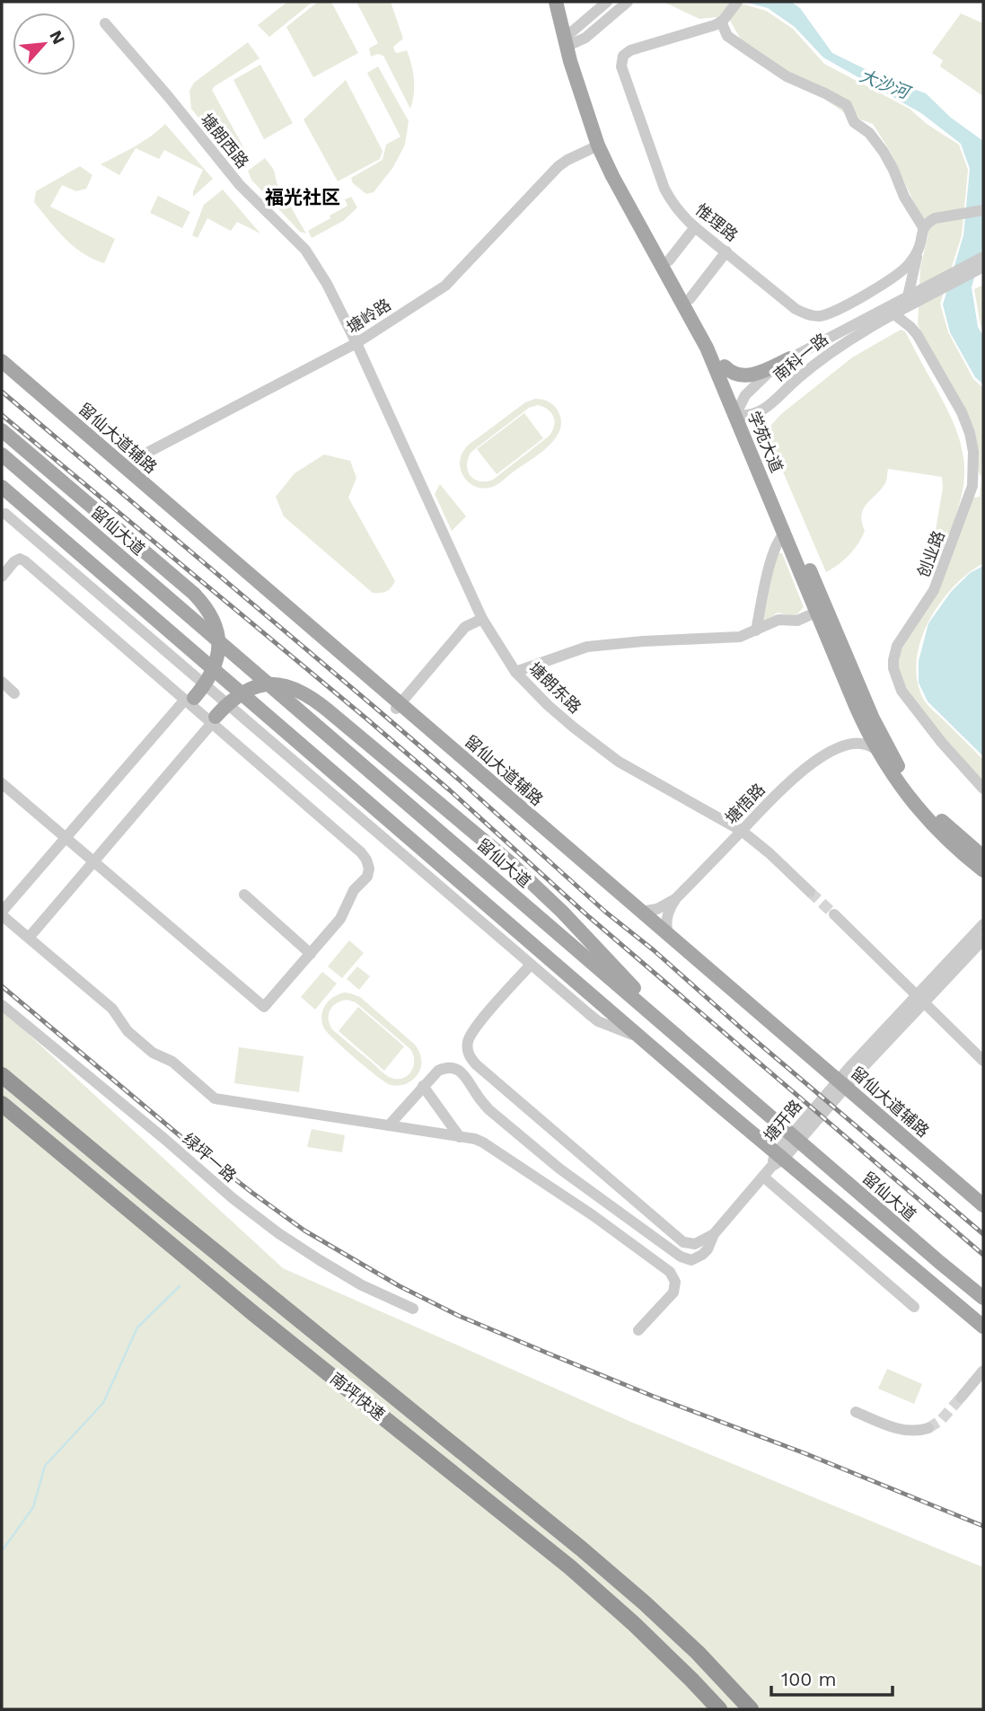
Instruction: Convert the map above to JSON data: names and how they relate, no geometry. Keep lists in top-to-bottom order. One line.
{"streets":{"highway":["南坪快速"],"main road":["留仙大道辅路","学苑大道","留仙大道"],"street":["塘朗西路","惟理路","塘岭路","南科一路","创业路","塘朗东路","塘悟路","塘开路","绿坪一路"]},"crossings":[["塘朗西路","塘岭路"],["塘朗西路","塘朗东路"],["塘岭路","留仙大道辅路"],["塘岭路","学苑大道"],["塘岭路","塘朗东路"],["南科一路","学苑大道"],["南科一路","创业路"],["留仙大道辅路","塘悟路"],["留仙大道辅路","塘开路"],["留仙大道","塘开路"],["塘朗东路","塘悟路"]],"districts":["福光社区"],"water":["大沙河"],"scale_bar":"100 m","north":"top right"}
